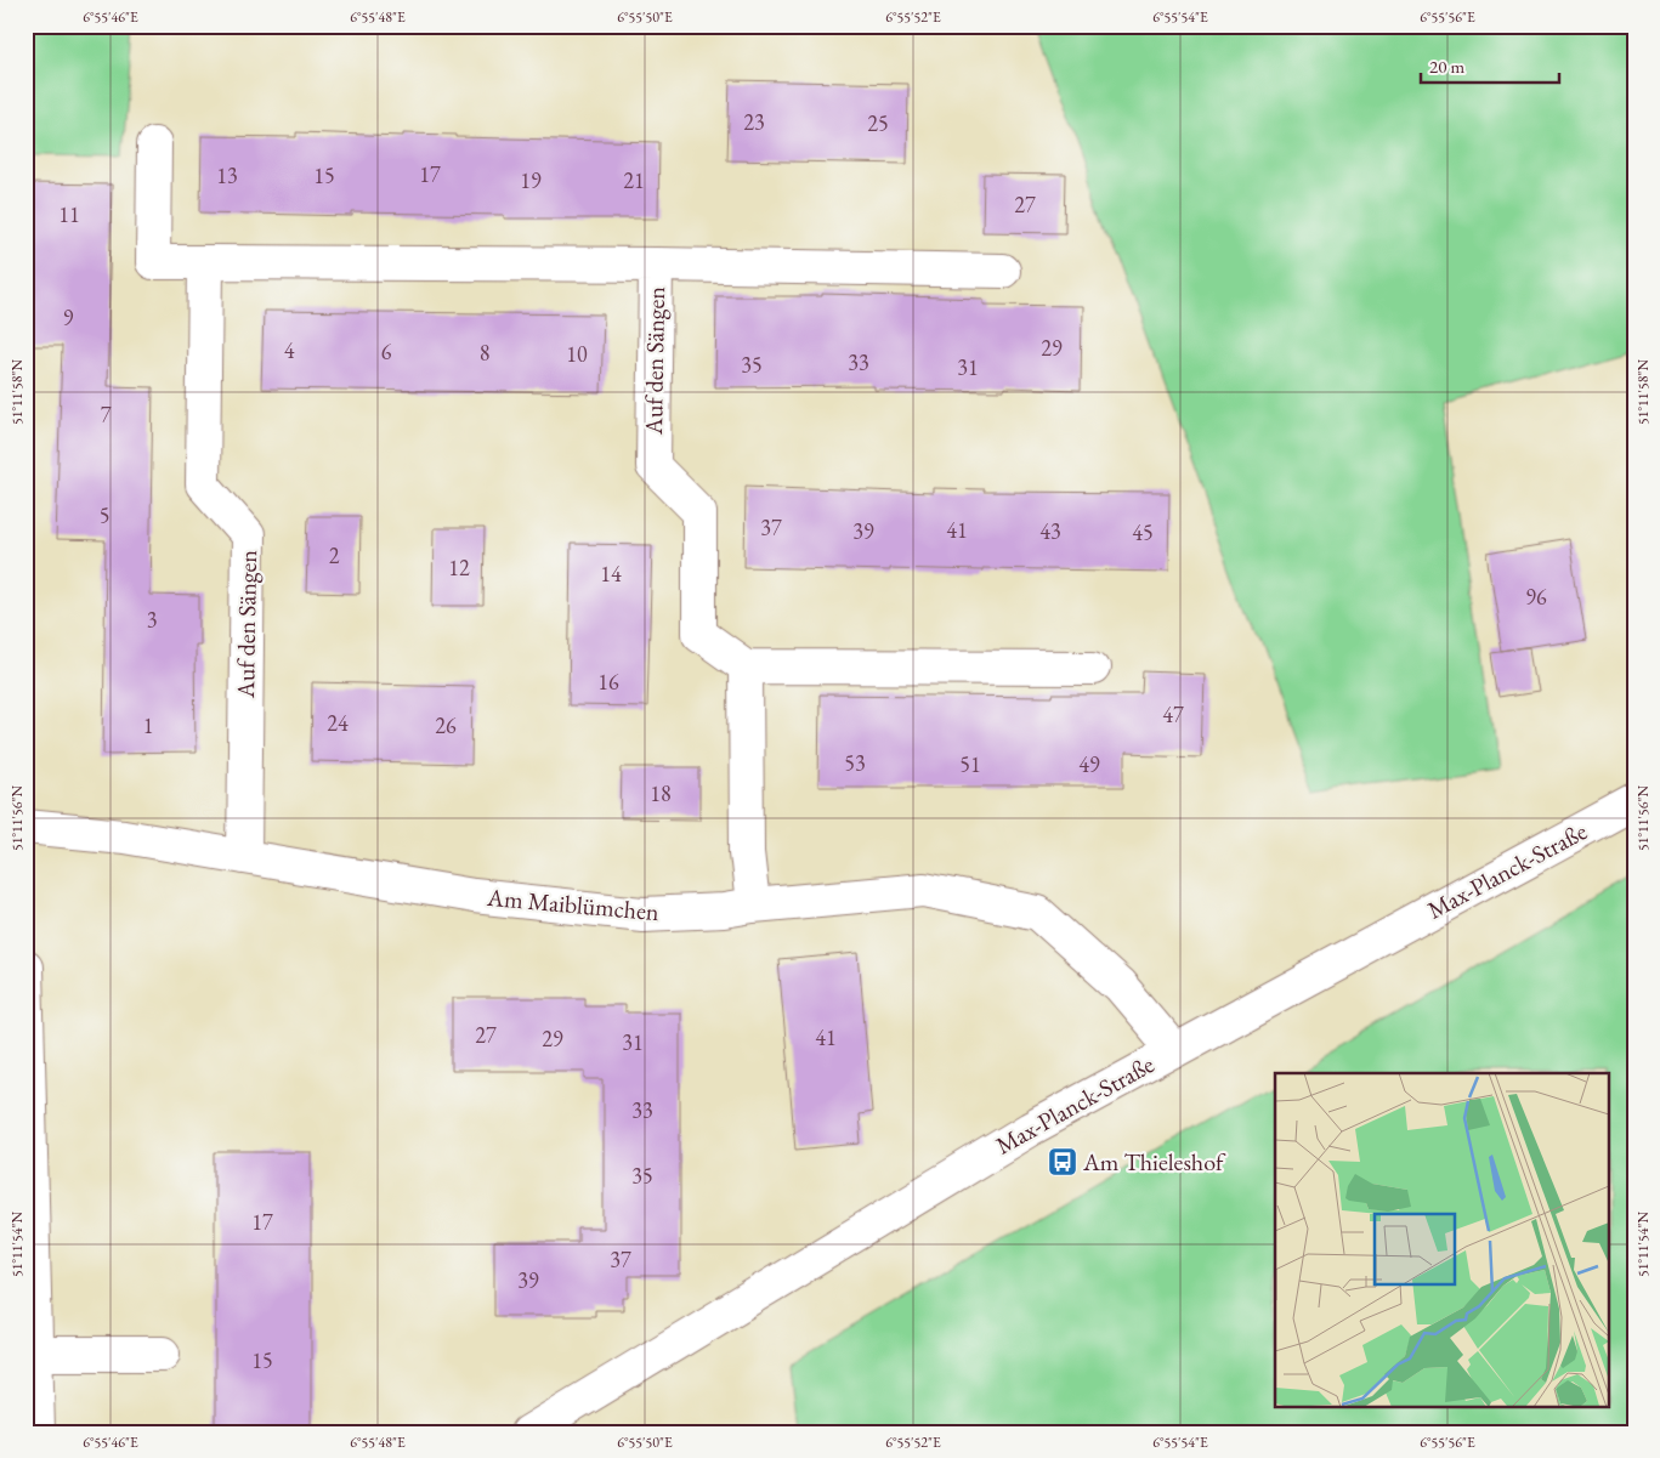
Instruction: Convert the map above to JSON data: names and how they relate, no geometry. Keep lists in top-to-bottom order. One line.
{"streets":{"street":["Auf den Sängen","Max-Planck-Straße","Am Maiblümchen"]},"crossings":[["Auf den Sängen","Am Maiblümchen"],["Max-Planck-Straße","Am Maiblümchen"]],"places":{"bus stop":["Am Thieleshof"]},"house_numbers":["23","25","17","13","15","19","21","27","11","9","29","4","6","8","10","33","35","31","7","5","37","41","39","43","45","2","12","14","96","3","16","47","24","1","26","53","51","49","18","27","41","29","31","33","35","17","37","39","15"],"scale_bar":"20 m","coordinates":["6°55'46\"E","6°55'48\"E","6°55'50\"E","6°55'52\"E","6°55'54\"E","6°55'56\"E","51°11'58\"N","51°11'56\"N","51°11'54\"N"]}
